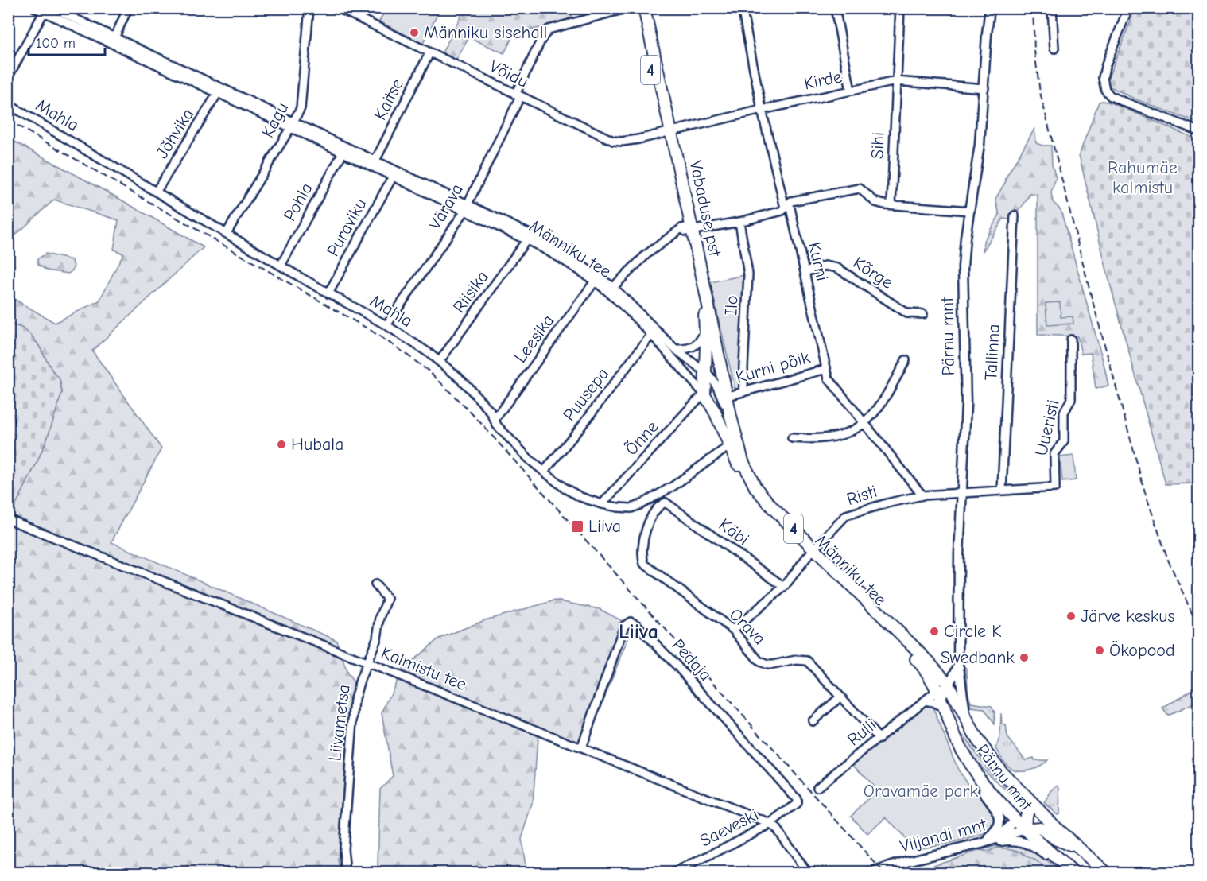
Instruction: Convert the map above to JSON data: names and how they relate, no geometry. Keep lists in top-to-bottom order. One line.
{"streets":{"highway":["4","Vabaduse pst","Männiku tee","Pärnu mnt"],"main road":["Viljandi mnt"],"street":["Võidu","Kirde","Kaitse","Mahla","Kagu","Jõhvika","Sihi","Pohla","Värava","Puraviku","Kurni","Kõrge","Riisika","Ilo","Leesika","Tallinna","Kurni põik","Puusepa","Uueristi","Õnne","Risti","Käbi","Orava","Pedaja","Kalmistu tee","Liivametsa","Rulli","Saeveski"]},"crossings":[["Võidu","Kirde"],["Võidu","Kaitse"],["Võidu","Värava"],["Võidu","Vabaduse pst"],["Kirde","Sihi"],["Kirde","Vabaduse pst"],["Kirde","Kurni"],["Kirde","Pärnu mnt"],["Kaitse","Männiku tee"],["Mahla","Kagu"],["Mahla","Jõhvika"],["Mahla","Pohla"],["Mahla","Värava"],["Mahla","Puraviku"],["Mahla","Männiku tee"],["Mahla","Riisika"],["Mahla","Leesika"],["Mahla","Puusepa"],["Mahla","Õnne"],["Kagu","Männiku tee"],["Jõhvika","Männiku tee"],["Pohla","Männiku tee"],["Värava","Männiku tee"],["Vabaduse pst","Männiku tee"],["Vabaduse pst","Kurni põik"],["Vabaduse pst","Õnne"],["Puraviku","Männiku tee"],["Männiku tee","Riisika"],["Männiku tee","Pärnu mnt"],["Männiku tee","Leesika"],["Männiku tee","Puusepa"],["Männiku tee","Õnne"],["Männiku tee","Risti"],["Männiku tee","Rulli"],["Kurni","Kõrge"],["Kurni","Kurni põik"],["Kurni","Risti"],["Ilo","Kurni põik"],["Pärnu mnt","Uueristi"],["Pärnu mnt","Risti"],["Pärnu mnt","Rulli"],["Pärnu mnt","Viljandi mnt"],["Tallinna","Uueristi"],["Uueristi","Risti"],["Risti","Käbi"],["Risti","Orava"],["Käbi","Orava"],["Orava","Rulli"],["Pedaja","Kalmistu tee"],["Pedaja","Saeveski"],["Kalmistu tee","Liivametsa"],["Kalmistu tee","Saeveski"]],"districts":["Liiva"],"parks":["Rahumäe kalmistu","Oravamäe park"],"places":{"other":["Männiku sisehall","Hubala","Järve keskus","Circle K","Ökopood","Swedbank"],"transit":["Liiva"]},"scale_bar":"100 m"}
